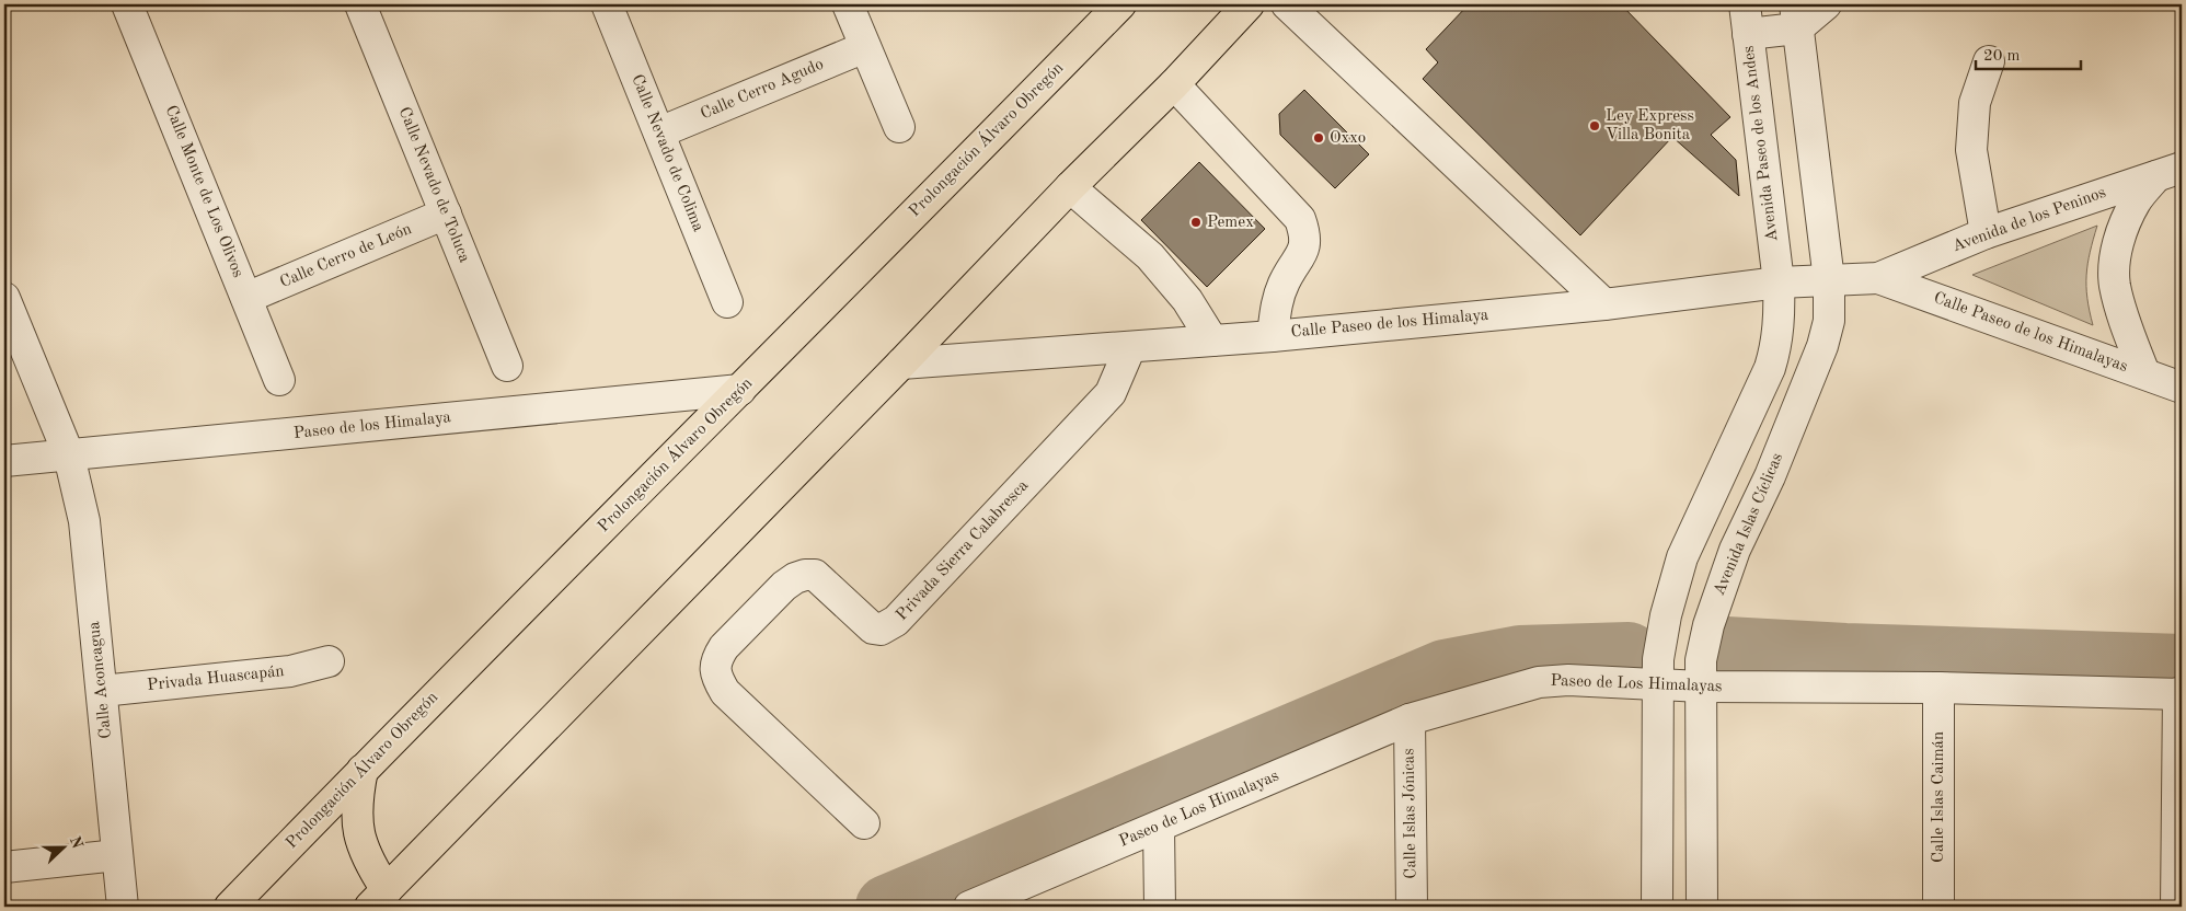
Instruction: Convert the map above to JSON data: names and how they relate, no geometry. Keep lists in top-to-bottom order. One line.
{"streets":{"main road":["Prolongación Álvaro Obregón"],"street":["Calle Cerro Agudo","Avenida Paseo de los Andes","Calle Nevado de Colima","Calle Nevado de Toluca","Calle Monte de Los Olivos","Avenida de los Peninos","Calle Cerro de León","Calle Paseo de los Himalaya","Calle Paseo de los Himalayas","Paseo de los Himalaya","Avenida Islas Cíclicas","Privada Sierra Calabresca","Privada Huascapán","Calle Aconcagua","Paseo de Los Himalayas","Calle Islas Caimán","Calle Islas Jónicas"]},"crossings":[["Calle Cerro Agudo","Calle Nevado de Colima"],["Prolongación Álvaro Obregón","Paseo de los Himalaya"],["Avenida Paseo de los Andes","Calle Paseo de los Himalaya"],["Calle Nevado de Toluca","Calle Cerro de León"],["Calle Monte de Los Olivos","Calle Cerro de León"],["Avenida de los Peninos","Calle Paseo de los Himalaya"],["Avenida de los Peninos","Calle Paseo de los Himalayas"],["Calle Paseo de los Himalaya","Calle Paseo de los Himalayas"],["Calle Paseo de los Himalaya","Avenida Islas Cíclicas"],["Calle Paseo de los Himalaya","Privada Sierra Calabresca"],["Paseo de los Himalaya","Calle Aconcagua"],["Avenida Islas Cíclicas","Paseo de Los Himalayas"],["Privada Huascapán","Calle Aconcagua"],["Paseo de Los Himalayas","Calle Islas Caimán"],["Paseo de Los Himalayas","Calle Islas Jónicas"]],"places":["Ley Express Villa Bonita","Oxxo","Pemex"],"scale_bar":"20 m","north":"right"}
